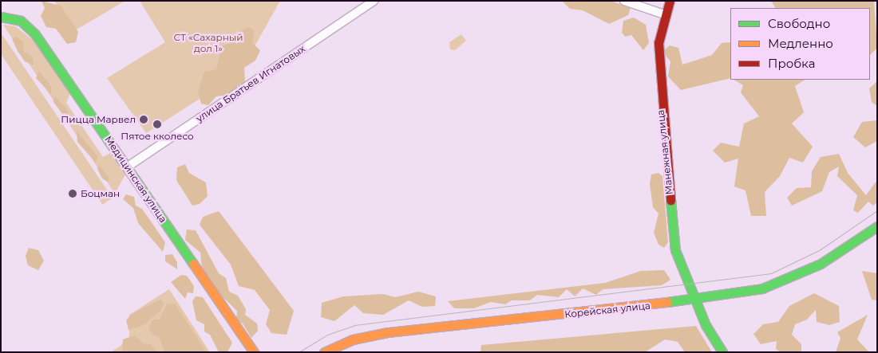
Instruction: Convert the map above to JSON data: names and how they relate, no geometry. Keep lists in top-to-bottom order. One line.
{"streets":{"street":["улица Братьев Игнатовых","Манежная улица","Медицинская улица","Корейская улица"]},"crossings":[["улица Братьев Игнатовых","Медицинская улица"],["Манежная улица","Корейская улица"]],"parks":["СТ «Сахарный дол 1»"],"places":["Пицца Марвел","Пятое кколесо","Боцман"],"legend":["Свободно","Медленно","Пробка"]}
